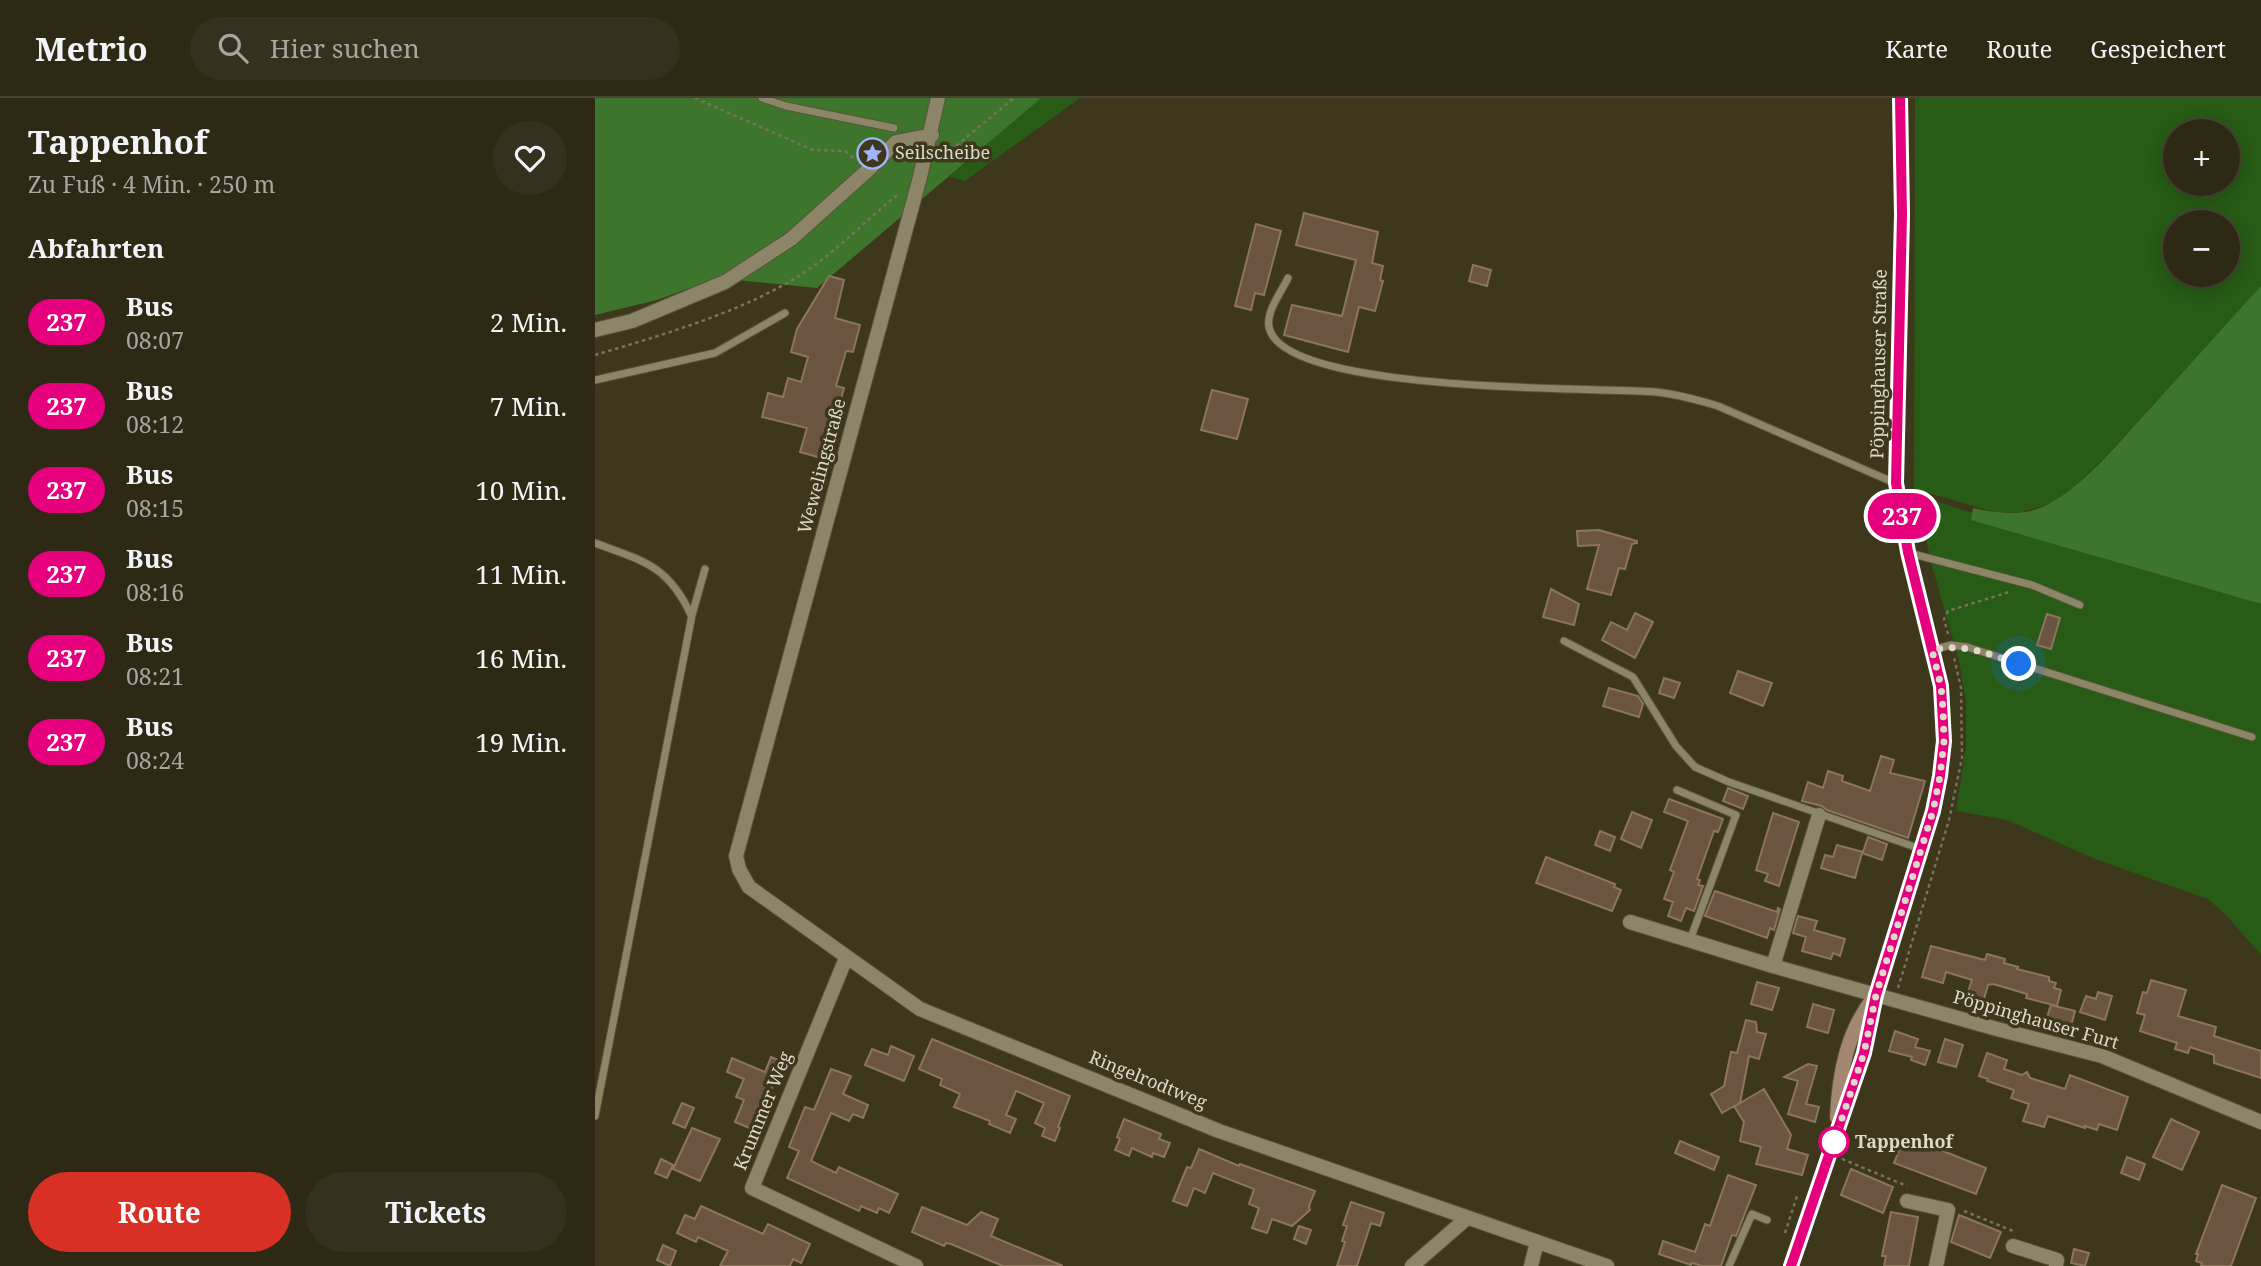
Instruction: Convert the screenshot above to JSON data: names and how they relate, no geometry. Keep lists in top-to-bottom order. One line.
{"streets":{"main road":["Pöppinghauser Straße"],"street":["Wewelingstraße","Pöppinghauser Furt","Ringelrodtweg","Krummer Weg"]},"crossings":[["Pöppinghauser Straße","Pöppinghauser Furt"],["Wewelingstraße","Ringelrodtweg"],["Ringelrodtweg","Krummer Weg"]],"places":{"place":["Seilscheibe"],"other":["Tappenhof"]},"lines":["bus line 237"],"page":{"header":"Metrio","search":"Hier suchen","nav":["Karte","Route","Gespeichert"],"heading":[["Tappenhof","Zu Fuß · 4 Min. · 250 m"],"Abfahrten"],"on_map":"237","map_buttons":["+","−"],"list":[{"mark":"237","name":"Bus","note":"08:07","value":"2 Min."},{"mark":"237","name":"Bus","note":"08:12","value":"7 Min."},{"mark":"237","name":"Bus","note":"08:15","value":"10 Min."},{"mark":"237","name":"Bus","note":"08:16","value":"11 Min."},{"mark":"237","name":"Bus","note":"08:21","value":"16 Min."},{"mark":"237","name":"Bus","note":"08:24","value":"19 Min."}],"buttons":["Route","Tickets"]}}
